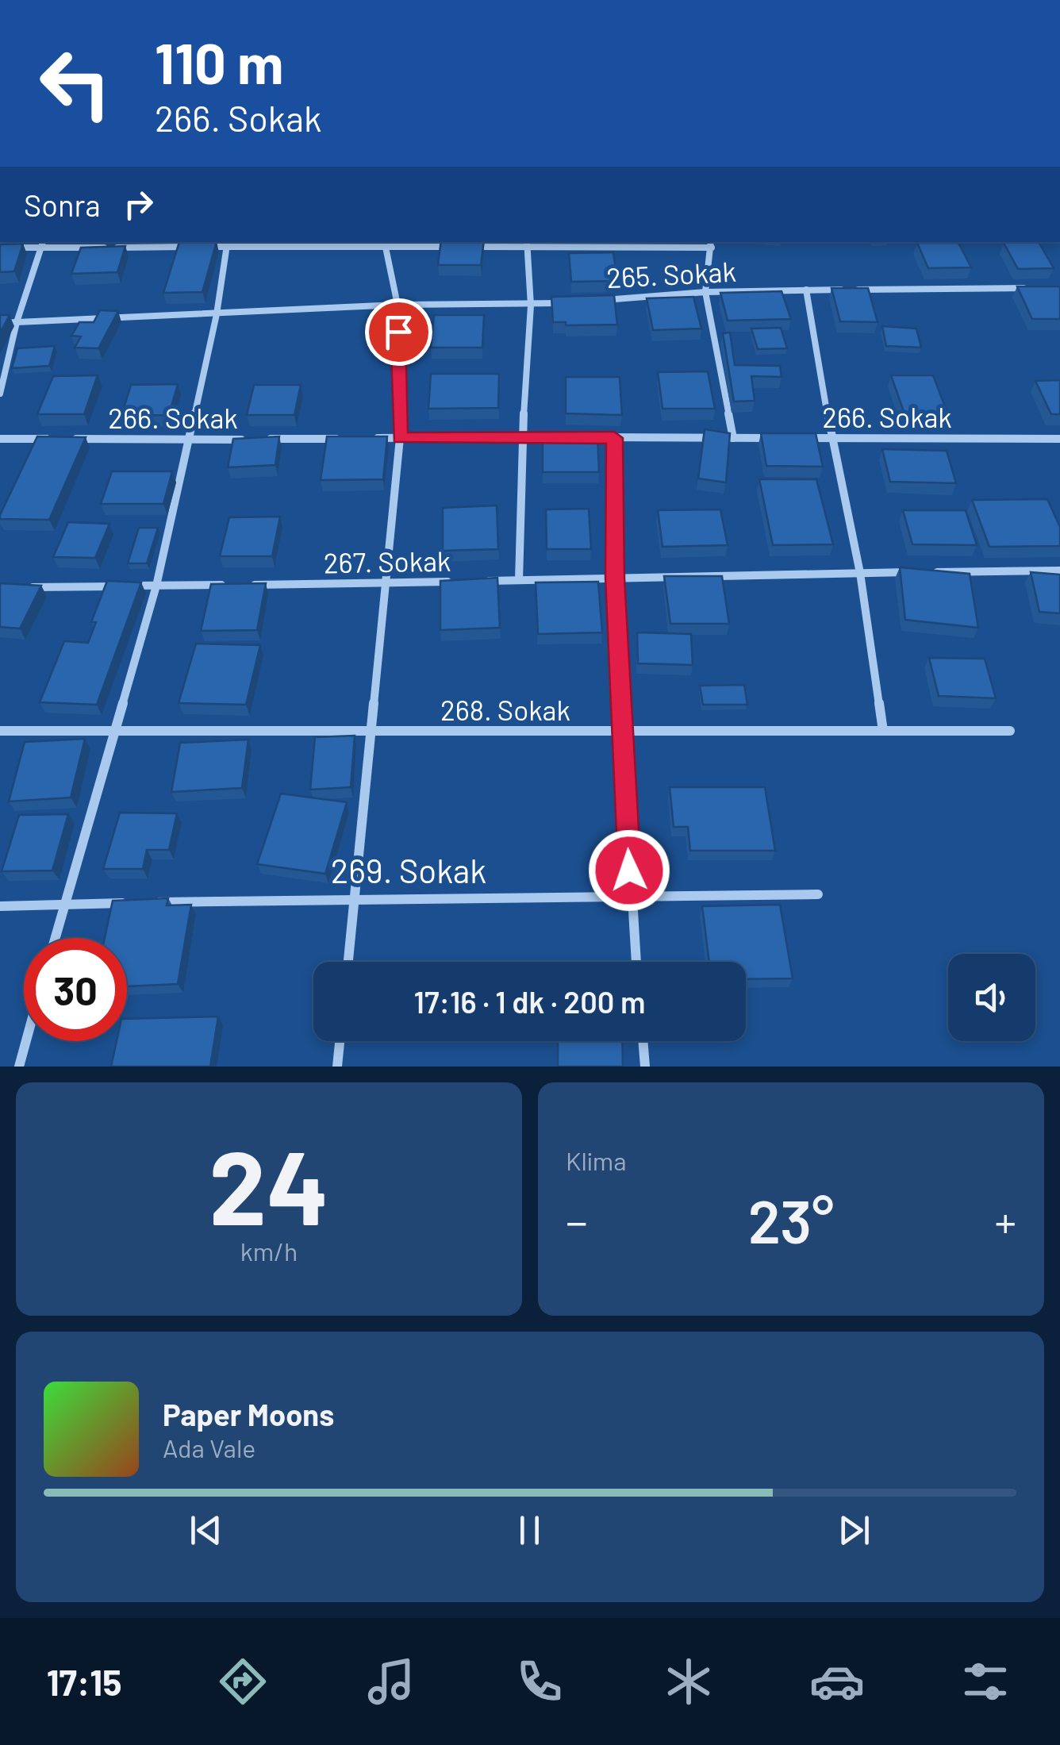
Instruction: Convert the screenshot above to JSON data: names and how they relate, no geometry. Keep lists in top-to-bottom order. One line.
{"streets":{"street":["265. Sokak","266. Sokak","267. Sokak","268. Sokak","269. Sokak"]},"page":{"turn":["110 m","266. Sokak"],"then":"Sonra","limit":"30","trip":"17:16 · 1 dk · 200 m","tile":[["24","km/h"],"Klima"],"heat":["−","23°","+"],"song":["Paper Moons","Ada Vale"],"tabs":"17:15"}}
